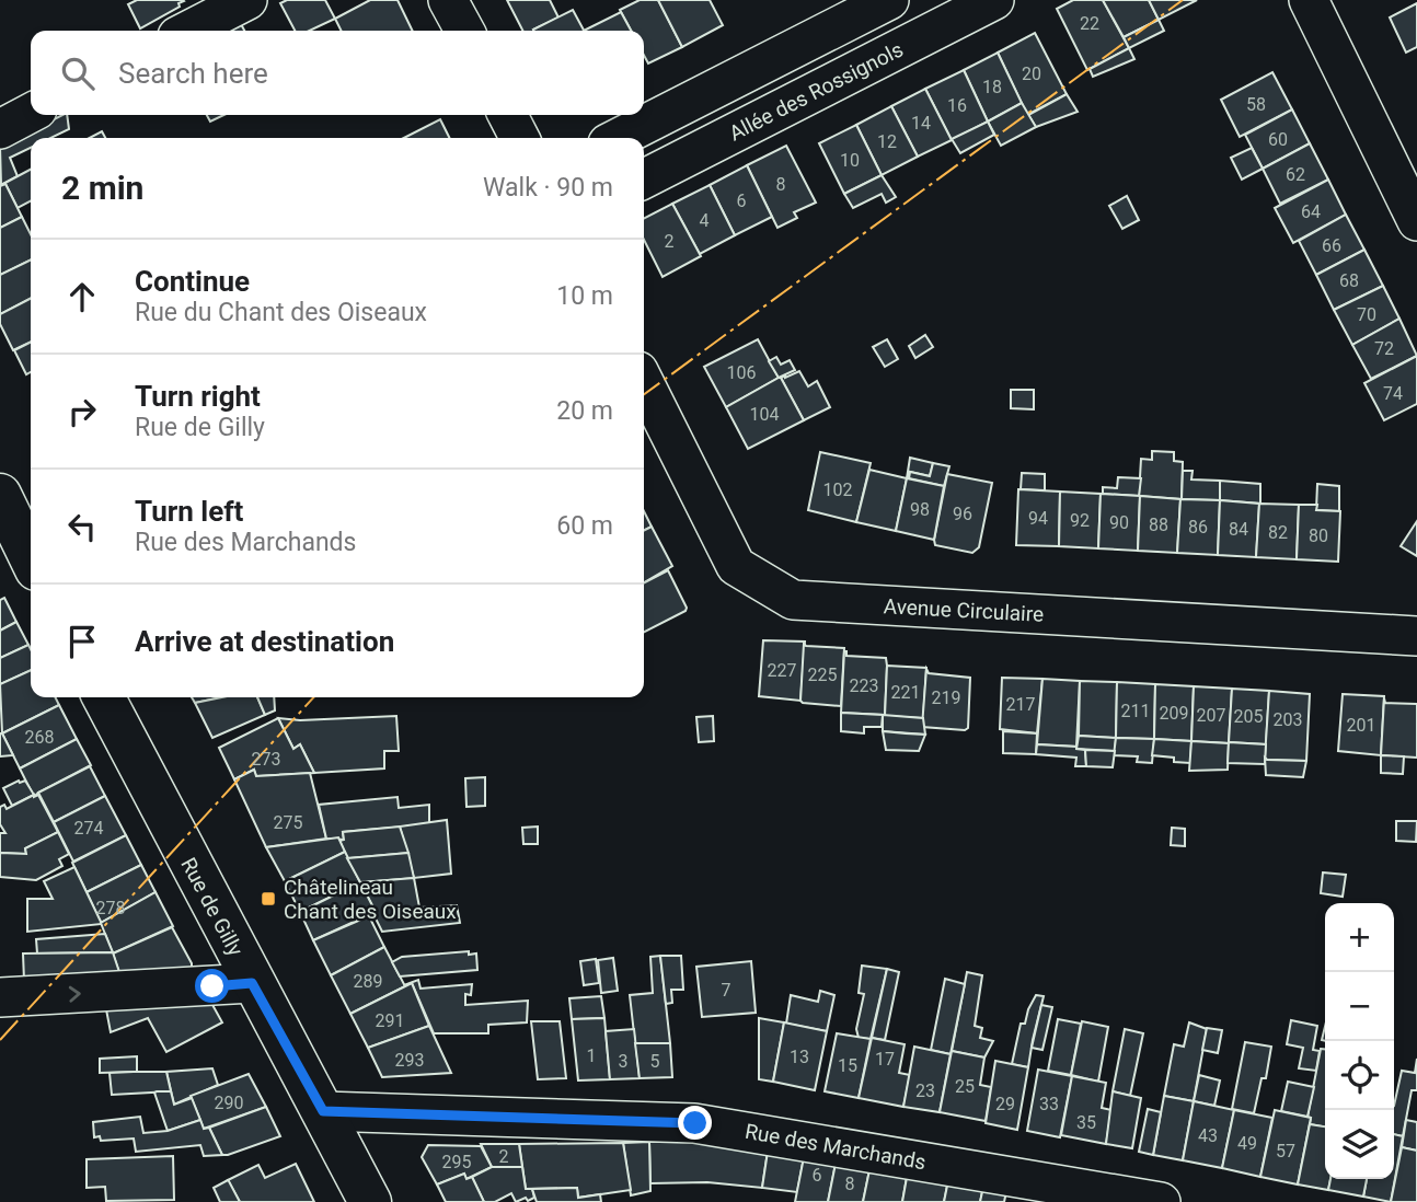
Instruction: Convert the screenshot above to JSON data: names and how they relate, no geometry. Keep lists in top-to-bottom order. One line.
{"streets":{"main road":["Rue de Gilly"],"street":["Allée des Rossignols","Avenue Circulaire","Rue des Marchands"]},"crossings":[["Rue de Gilly","Rue des Marchands"]],"places":{"transit":["Châtelineau Chant des Oiseaux"]},"house_numbers":["22","20","18","58","16","14","60","12","10","62","8","6","64","4","2","66","68","70","72","106","74","104","102","98","96","94","92","90","88","86","84","82","80","227","225","223","221","219","217","211","209","207","205","203","201","268","273","275","274","278","289","7","291","1","13","17","293","3","5","15","25","23","290","29","33","35","43","49","57","2","295","6","8"],"page":{"search":"Search here","heading":["2 min","Walk · 90 m"],"list":[["Continue","Rue du Chant des Oiseaux","10 m"],["Turn right","Rue de Gilly","20 m"],["Turn left","Rue des Marchands","60 m"],"Arrive at destination"],"map_buttons":["+","−"]}}
